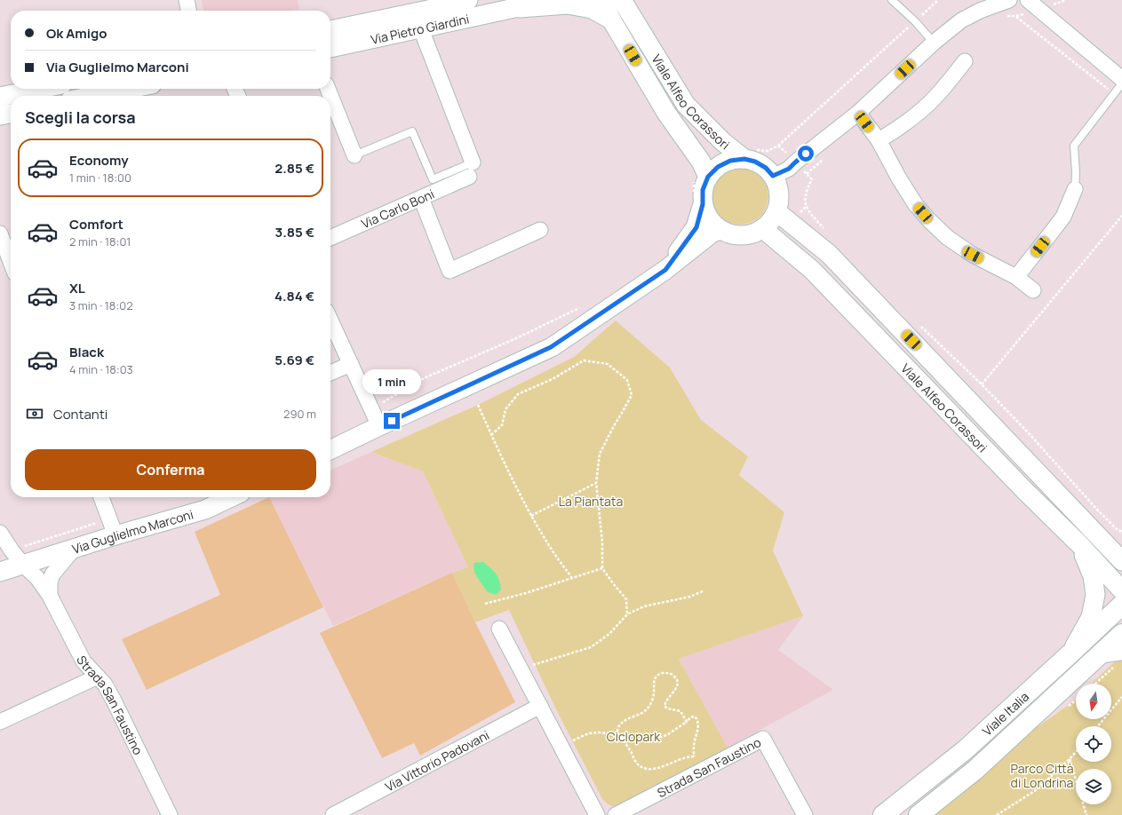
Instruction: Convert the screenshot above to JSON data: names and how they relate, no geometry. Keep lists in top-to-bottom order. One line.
{"streets":{"main road":["Viale Italia"],"street":["Via Pietro Giardini","Viale Alfeo Corassori","Via Carlo Boni","Via Guglielmo Marconi","Strada San Faustino","Via Vittorio Padovani"]},"crossings":[["Via Pietro Giardini","Viale Alfeo Corassori"],["Via Guglielmo Marconi","Strada San Faustino"]],"parks":["La Piantata","Ciclopark","Parco Città di Londrina"],"north":"bottom","page":{"banner":["Ok Amigo","Via Guglielmo Marconi"],"heading":"Scegli la corsa","list":[{"name":"Economy","note":"1 min · 18:00","value":"2.85 €"},{"name":"Comfort","note":"2 min · 18:01","value":"3.85 €"},{"name":"XL","note":"3 min · 18:02","value":"4.84 €"},{"name":"Black","note":"4 min · 18:03","value":"5.69 €"}],"bubble":"1 min","pay":["Contanti","290 m"],"buttons":"Conferma"}}
